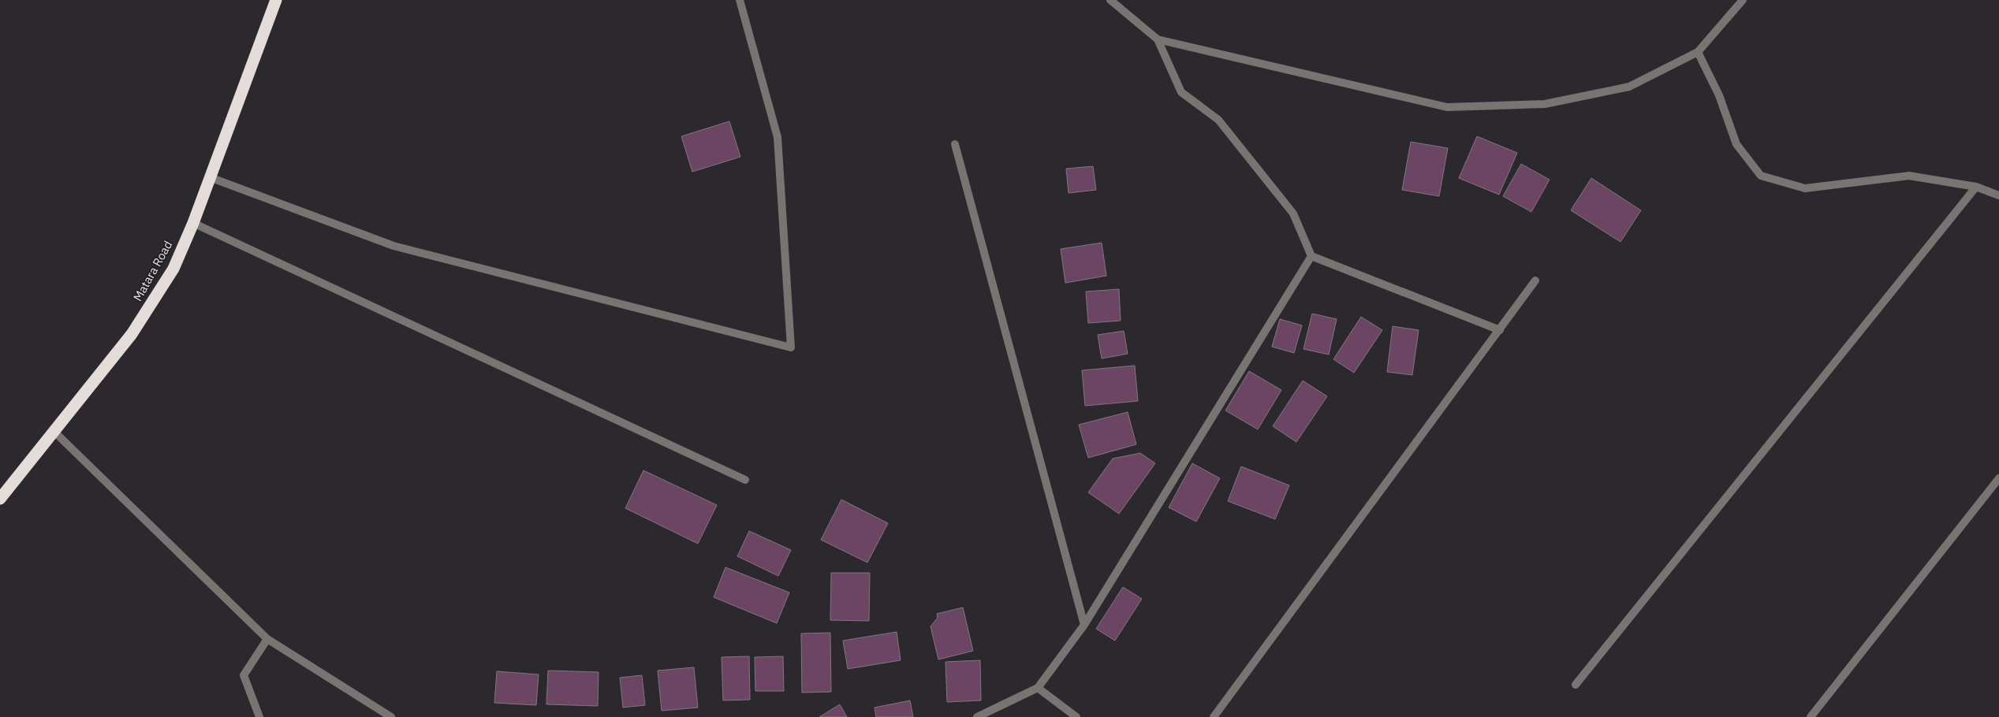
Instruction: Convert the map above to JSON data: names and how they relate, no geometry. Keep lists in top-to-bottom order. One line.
{"streets":{"highway":["Matara Road"]}}
